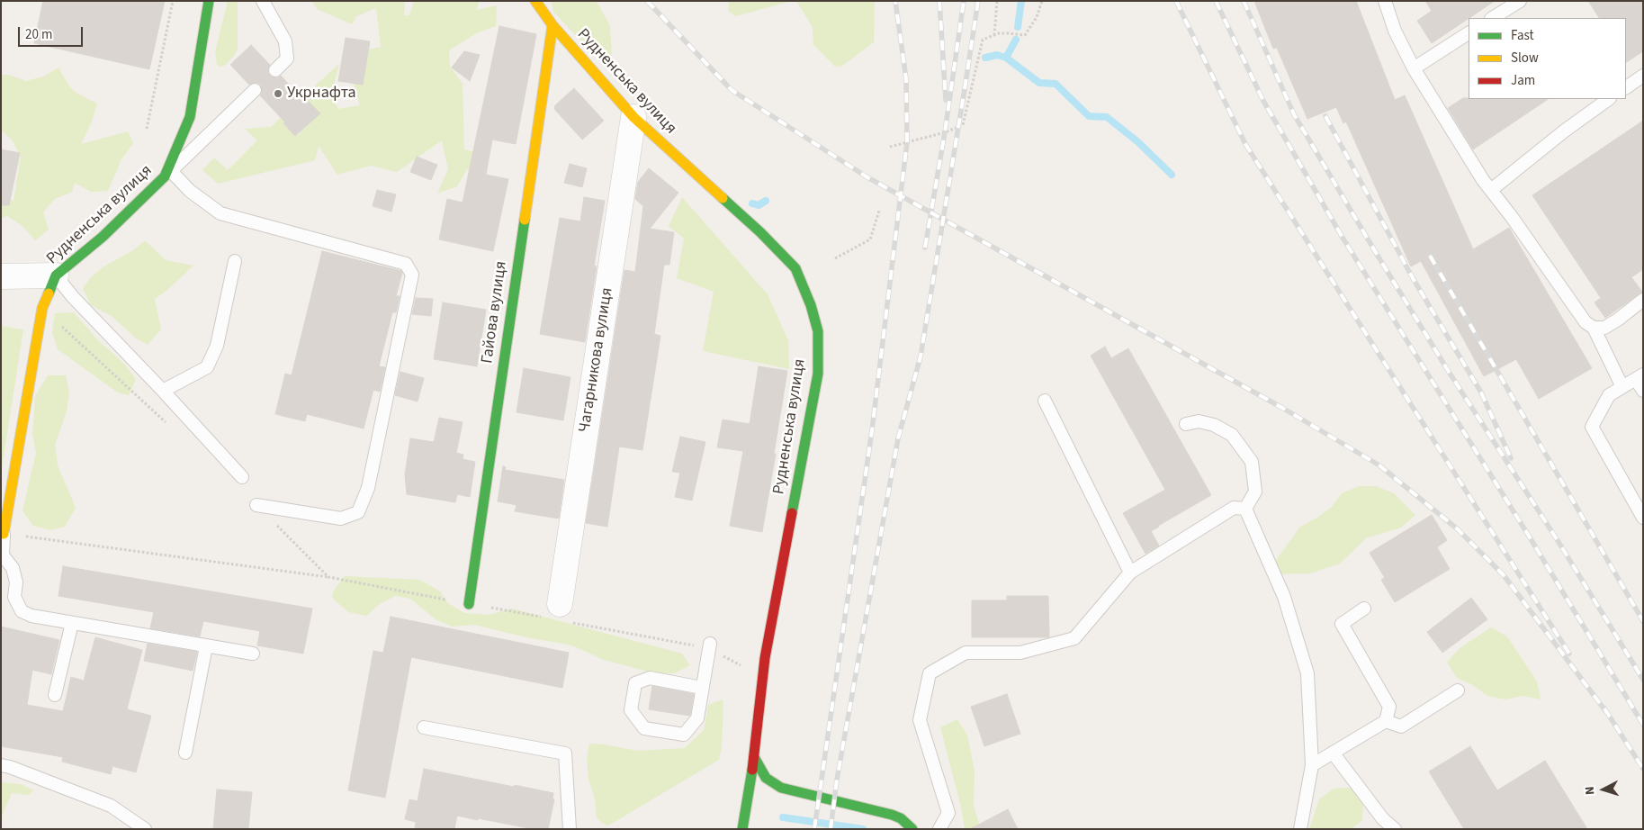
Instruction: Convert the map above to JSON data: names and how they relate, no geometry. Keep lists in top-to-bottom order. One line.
{"streets":{"street":["Рудненська вулиця","Гайова вулиця","Чагарникова вулиця"]},"crossings":[["Рудненська вулиця","Гайова вулиця"],["Рудненська вулиця","Чагарникова вулиця"]],"places":["Укрнафта"],"legend":["Fast","Slow","Jam"],"scale_bar":"20 m","north":"left"}
